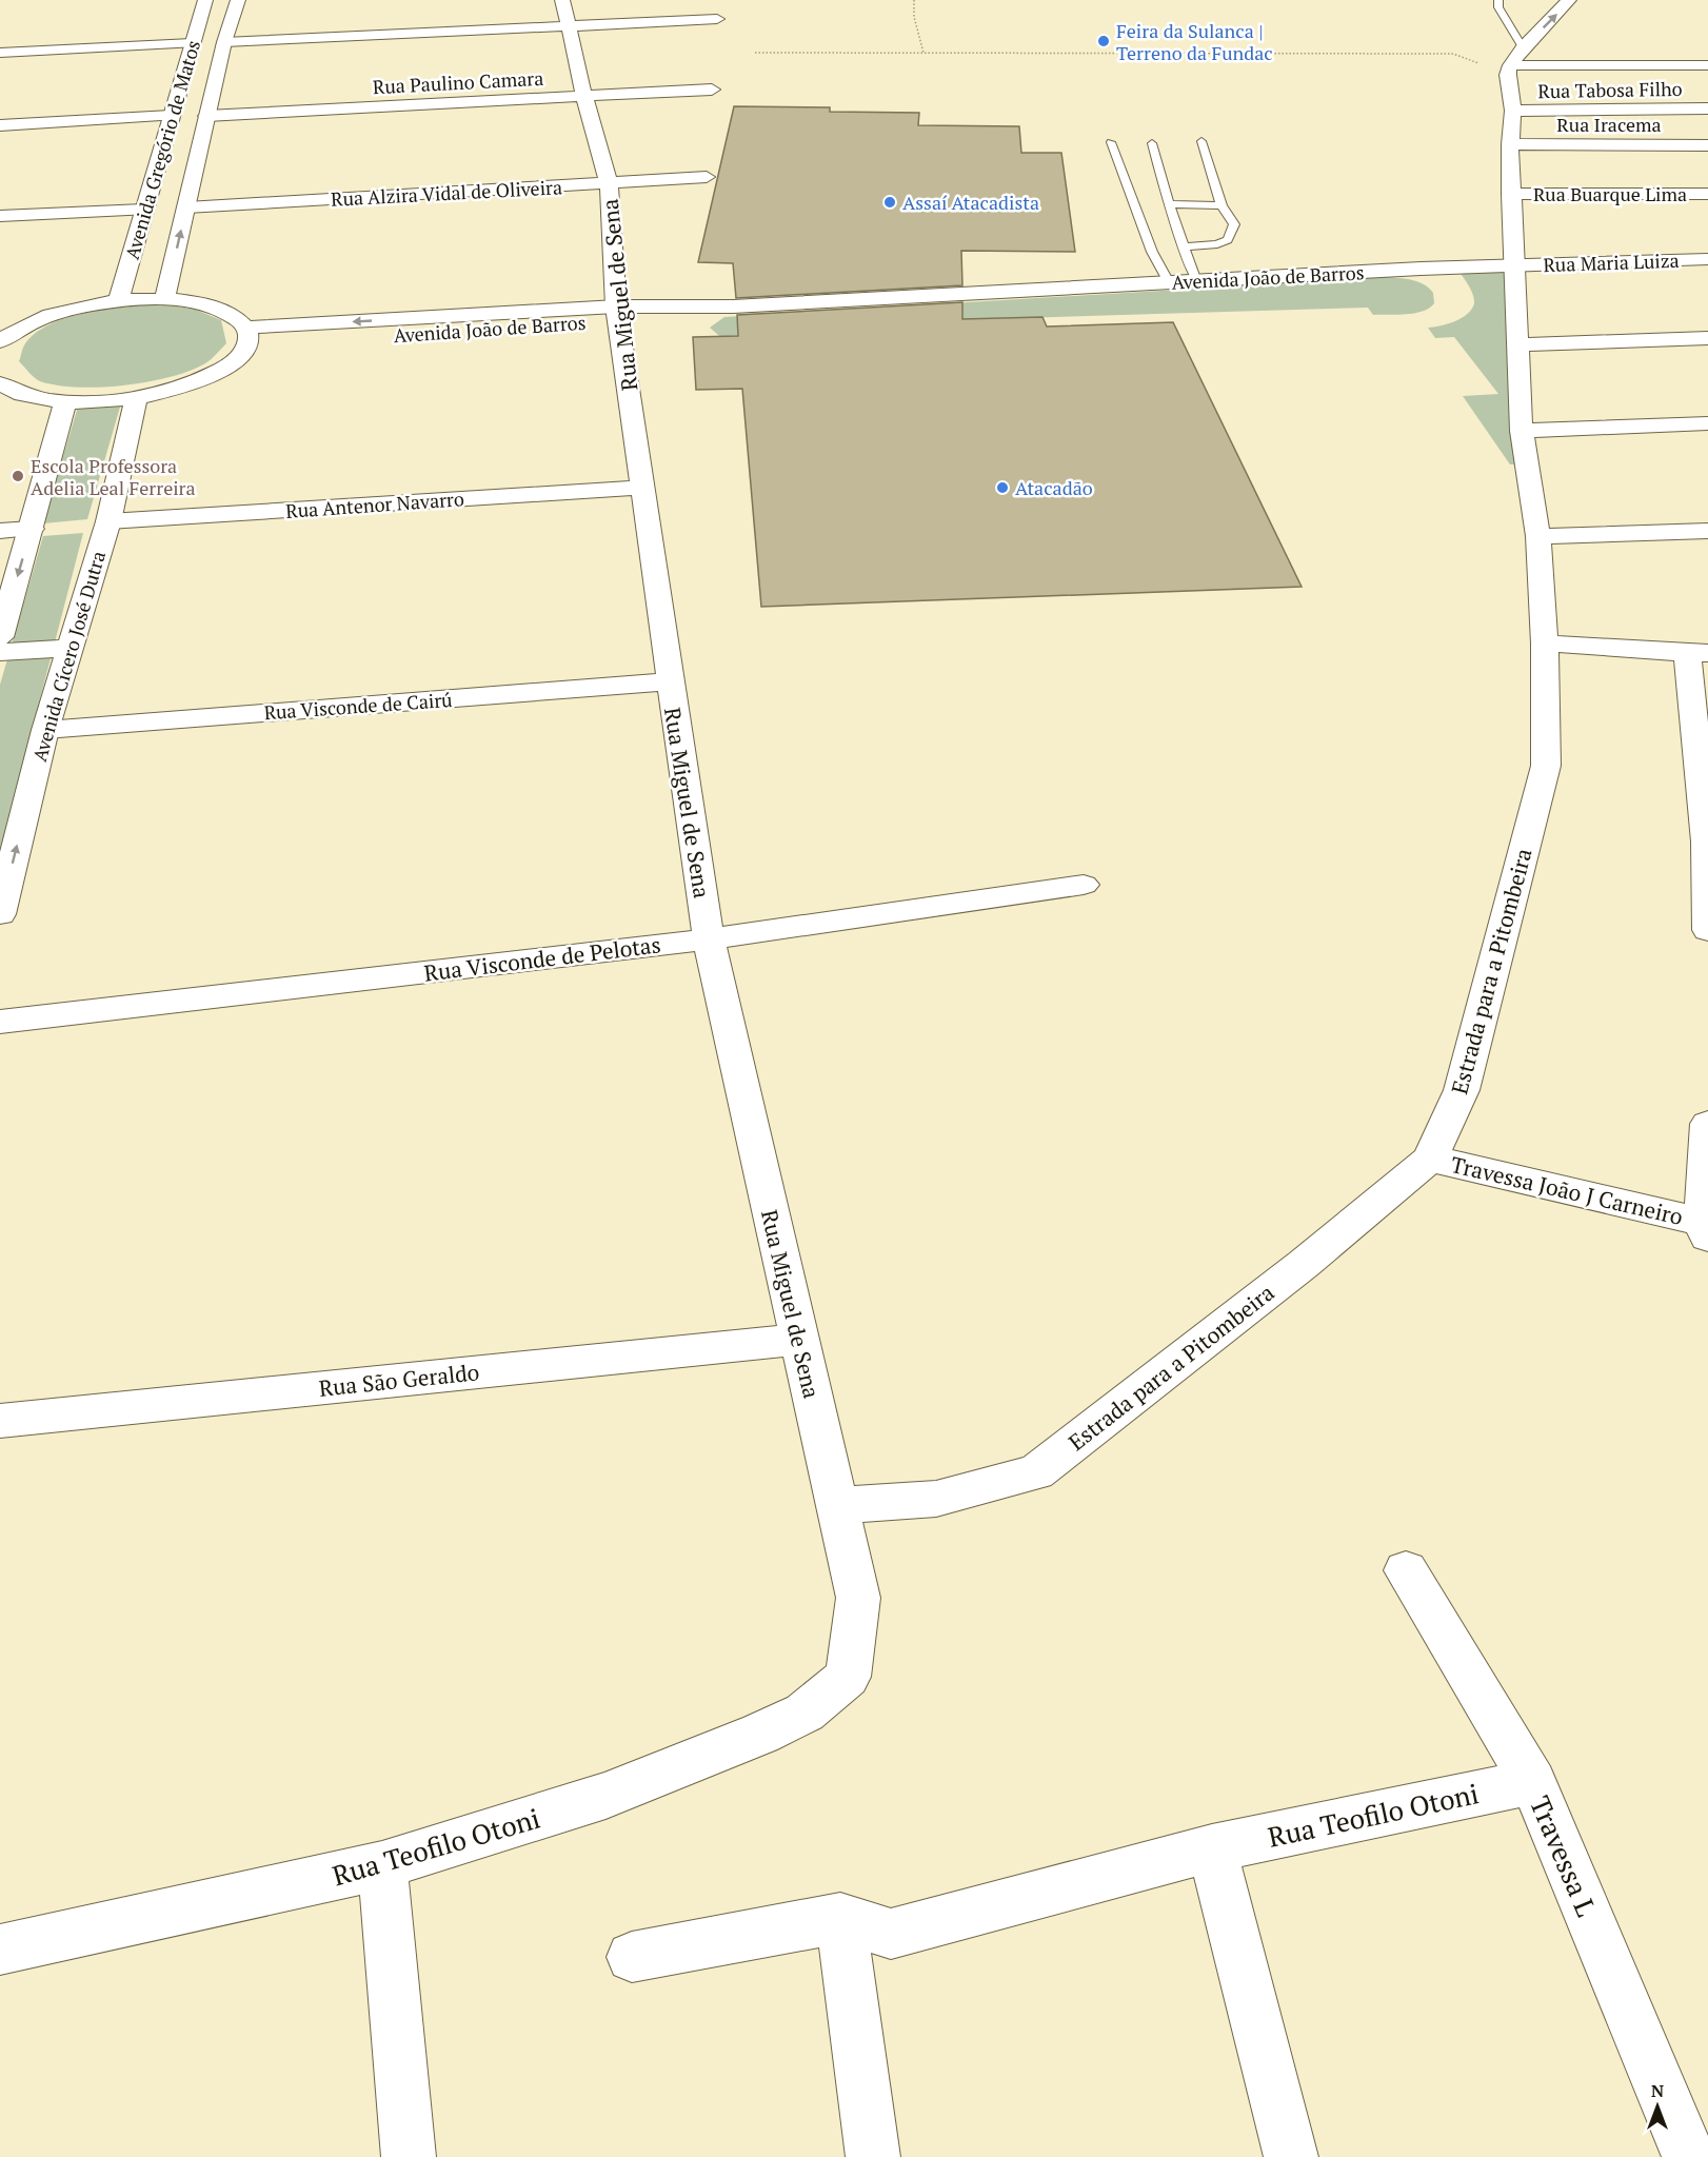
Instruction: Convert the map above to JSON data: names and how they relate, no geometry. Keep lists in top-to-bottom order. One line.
{"streets":{"street":["Rua Paulino Camara","Rua Tabosa Filho","Rua Iracema","Avenida Gregório de Matos","Rua Alzira Vidal de Oliveira","Rua Buarque Lima","Rua Maria Luiza","Avenida João de Barros","Rua Miguel de Sena","Rua Antenor Navarro","Avenida Cícero José Dutra","Rua Visconde de Cairú","Rua Visconde de Pelotas","Estrada para a Pitombeira","Travessa João J Carneiro","Rua São Geraldo","Rua Teofilo Otoni","Travessa L"]},"crossings":[["Rua Paulino Camara","Avenida Gregório de Matos"],["Rua Paulino Camara","Rua Miguel de Sena"],["Avenida Gregório de Matos","Rua Alzira Vidal de Oliveira"],["Rua Alzira Vidal de Oliveira","Rua Miguel de Sena"],["Rua Maria Luiza","Avenida João de Barros"],["Rua Maria Luiza","Estrada para a Pitombeira"],["Avenida João de Barros","Rua Miguel de Sena"],["Avenida João de Barros","Estrada para a Pitombeira"],["Rua Miguel de Sena","Rua Antenor Navarro"],["Rua Miguel de Sena","Rua Visconde de Cairú"],["Rua Miguel de Sena","Rua Visconde de Pelotas"],["Rua Miguel de Sena","Estrada para a Pitombeira"],["Rua Miguel de Sena","Rua São Geraldo"],["Rua Miguel de Sena","Rua Teofilo Otoni"],["Rua Antenor Navarro","Avenida Cícero José Dutra"],["Avenida Cícero José Dutra","Rua Visconde de Cairú"],["Estrada para a Pitombeira","Travessa João J Carneiro"],["Rua Teofilo Otoni","Travessa L"]],"one_way":["Avenida Cícero José Dutra"],"places":["Feira da Sulanca | Terreno da Fundac","Assaí Atacadista","Escola Professora Adelia Leal Ferreira","Atacadão"],"north":"top"}
